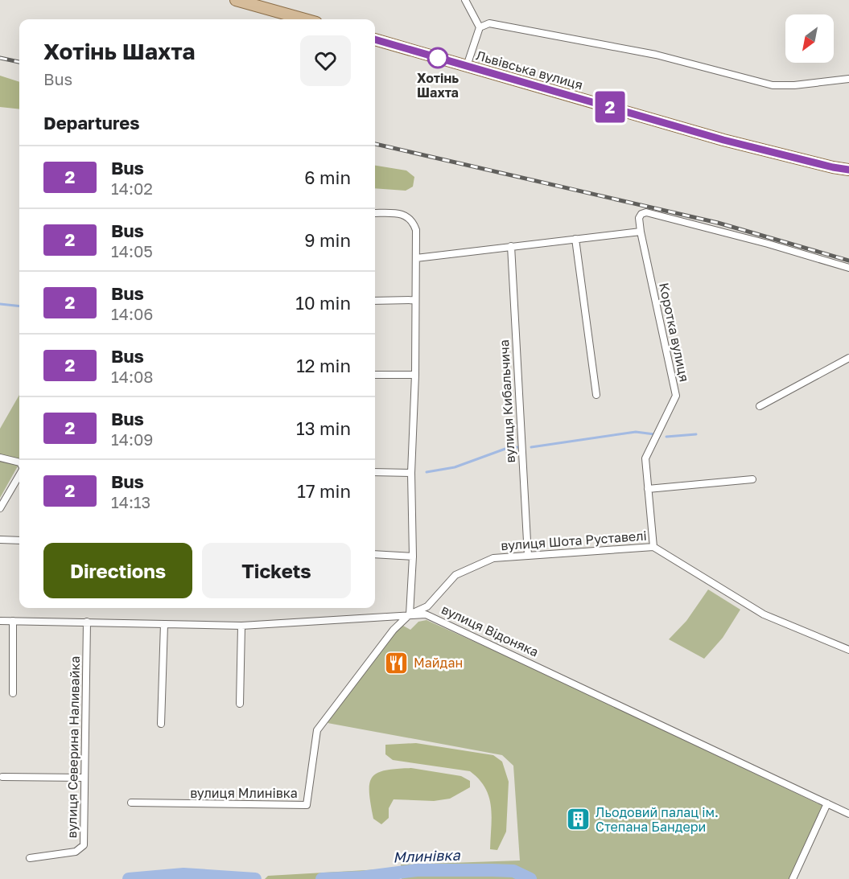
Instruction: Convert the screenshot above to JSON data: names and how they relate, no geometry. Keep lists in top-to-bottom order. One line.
{"streets":{"main road":["Львівська вулиця"],"street":["Коротка вулиця","вулиця Кибальчича","вулиця Шота Руставелі","вулиця Відоняка","вулиця Северина Наливайка","вулиця Млинівка"]},"crossings":[["Коротка вулиця","вулиця Шота Руставелі"],["вулиця Кибальчича","вулиця Шота Руставелі"],["вулиця Шота Руставелі","вулиця Відоняка"],["вулиця Шота Руставелі","вулиця Млинівка"],["вулиця Відоняка","вулиця Млинівка"]],"water":["Млинівка"],"places":{"other":["Хотінь Шахта"],"restaurant":["Майдан"],"building":["Льодовий палац ім. Степана Бандери"]},"lines":["bus line 2"],"north":"bottom left","page":{"on_map":"2","heading":[["Хотінь Шахта","Bus"],"Departures"],"list":[{"mark":"2","name":"Bus","note":"14:02","value":"6 min"},{"mark":"2","name":"Bus","note":"14:05","value":"9 min"},{"mark":"2","name":"Bus","note":"14:06","value":"10 min"},{"mark":"2","name":"Bus","note":"14:08","value":"12 min"},{"mark":"2","name":"Bus","note":"14:09","value":"13 min"},{"mark":"2","name":"Bus","note":"14:13","value":"17 min"}],"buttons":["Directions","Tickets"]}}
